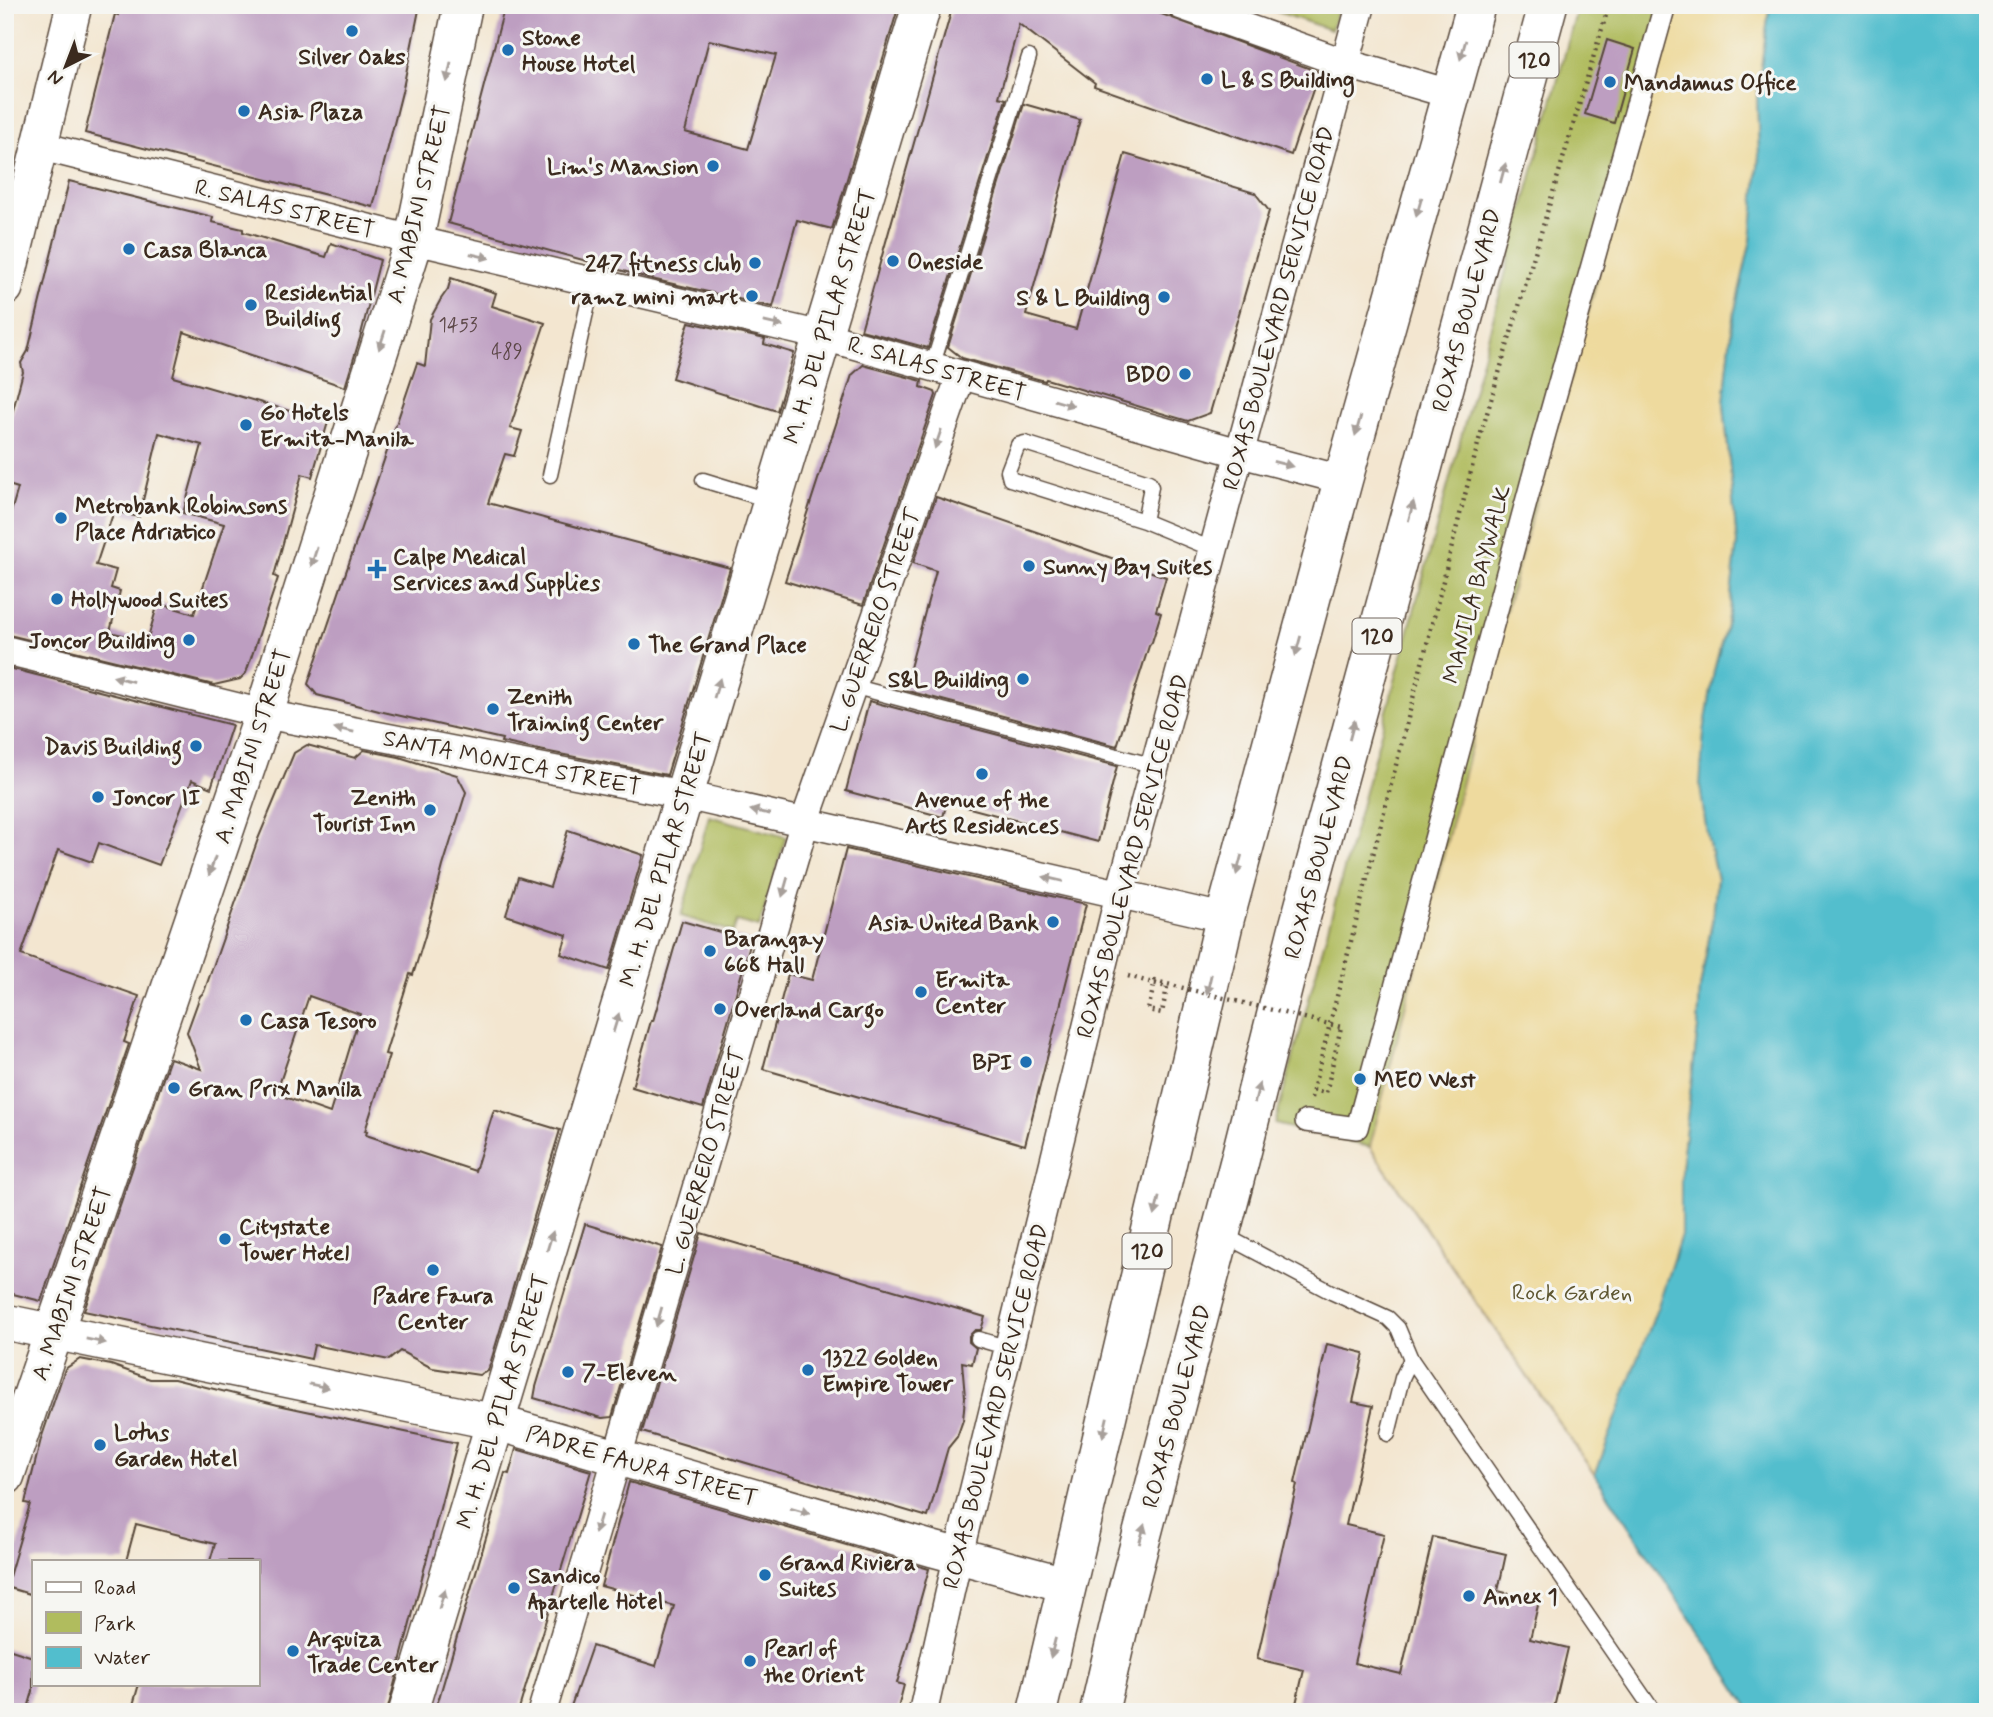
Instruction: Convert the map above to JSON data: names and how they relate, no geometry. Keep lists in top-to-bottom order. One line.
{"streets":{"main road":["120","A. MABINI STREET","ROXAS BOULEVARD","M. H. DEL PILAR STREET"],"street":["R. SALAS STREET","ROXAS BOULEVARD SERVICE ROAD","MANILA BAYWALK","L. GUERRERO STREET","SANTA MONICA STREET","PADRE FAURA STREET"]},"crossings":[["120","R. SALAS STREET"],["120","SANTA MONICA STREET"],["120","PADRE FAURA STREET"],["A. MABINI STREET","R. SALAS STREET"],["A. MABINI STREET","SANTA MONICA STREET"],["A. MABINI STREET","PADRE FAURA STREET"],["R. SALAS STREET","ROXAS BOULEVARD SERVICE ROAD"],["R. SALAS STREET","M. H. DEL PILAR STREET"],["R. SALAS STREET","L. GUERRERO STREET"],["ROXAS BOULEVARD SERVICE ROAD","SANTA MONICA STREET"],["ROXAS BOULEVARD SERVICE ROAD","PADRE FAURA STREET"],["M. H. DEL PILAR STREET","SANTA MONICA STREET"],["M. H. DEL PILAR STREET","PADRE FAURA STREET"],["L. GUERRERO STREET","SANTA MONICA STREET"],["L. GUERRERO STREET","PADRE FAURA STREET"]],"one_way":["A. MABINI STREET","R. SALAS STREET","M. H. DEL PILAR STREET","L. GUERRERO STREET","SANTA MONICA STREET","PADRE FAURA STREET"],"parks":["Rock Garden"],"places":{"other":["Silver Oaks","Stone House Hotel","L & S Building","Mandamus Office","Asia Plaza","Lim's Mansion","Casa Blanca","Oneside","247 fitness club","ramz mini mart","S & L Building","Residential Building","BDO","Go Hotels Ermita-Manila","Metrobank Robinsons Place Adriatico","Sunny Bay Suites","Hollywood Suites","Joncor Building","The Grand Place","S&L Building","Zenith Training Center","Davis Building","Avenue of the Arts Residences","Joncor II","Zenith Tourist Inn","Asia United Bank","Barangay 668 Hall","Ermita Center","Overland Cargo","Casa Tesoro","BPI","MEO West","Gran Prix Manila","Citystate Tower Hotel","Padre Faura Center","1322 Golden Empire Tower","7-Eleven","Lotus Garden Hotel","Grand Riviera Suites","Sandico Apartelle Hotel","Annex 1","Arquiza Trade Center","Pearl of the Orient"],"health":["Calpe Medical Services and Supplies"]},"house_numbers":["1453","489"],"legend":["Road","Park","Water"],"north":"bottom left"}
